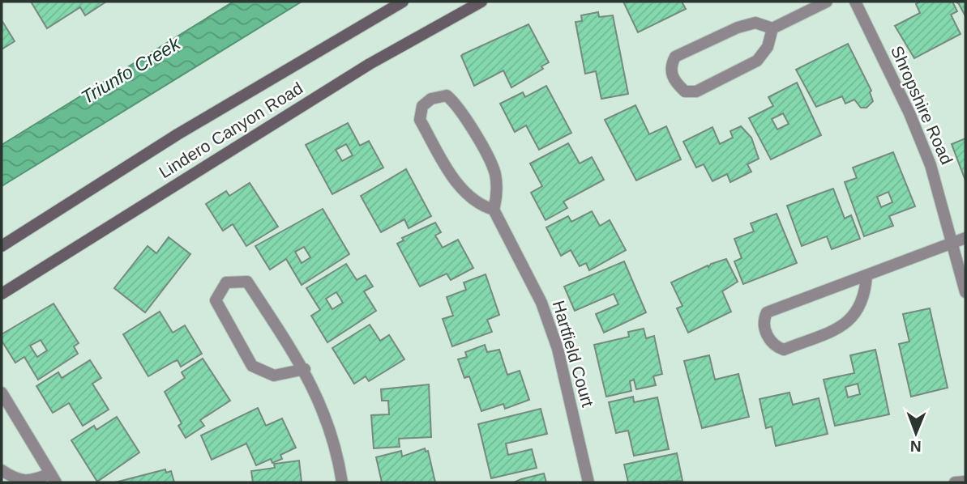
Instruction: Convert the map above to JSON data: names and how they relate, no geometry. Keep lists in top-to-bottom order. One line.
{"streets":{"street":["Shropshire Road","Lindero Canyon Road","Hartfield Court"]},"water":["Triunfo Creek"],"north":"bottom"}
